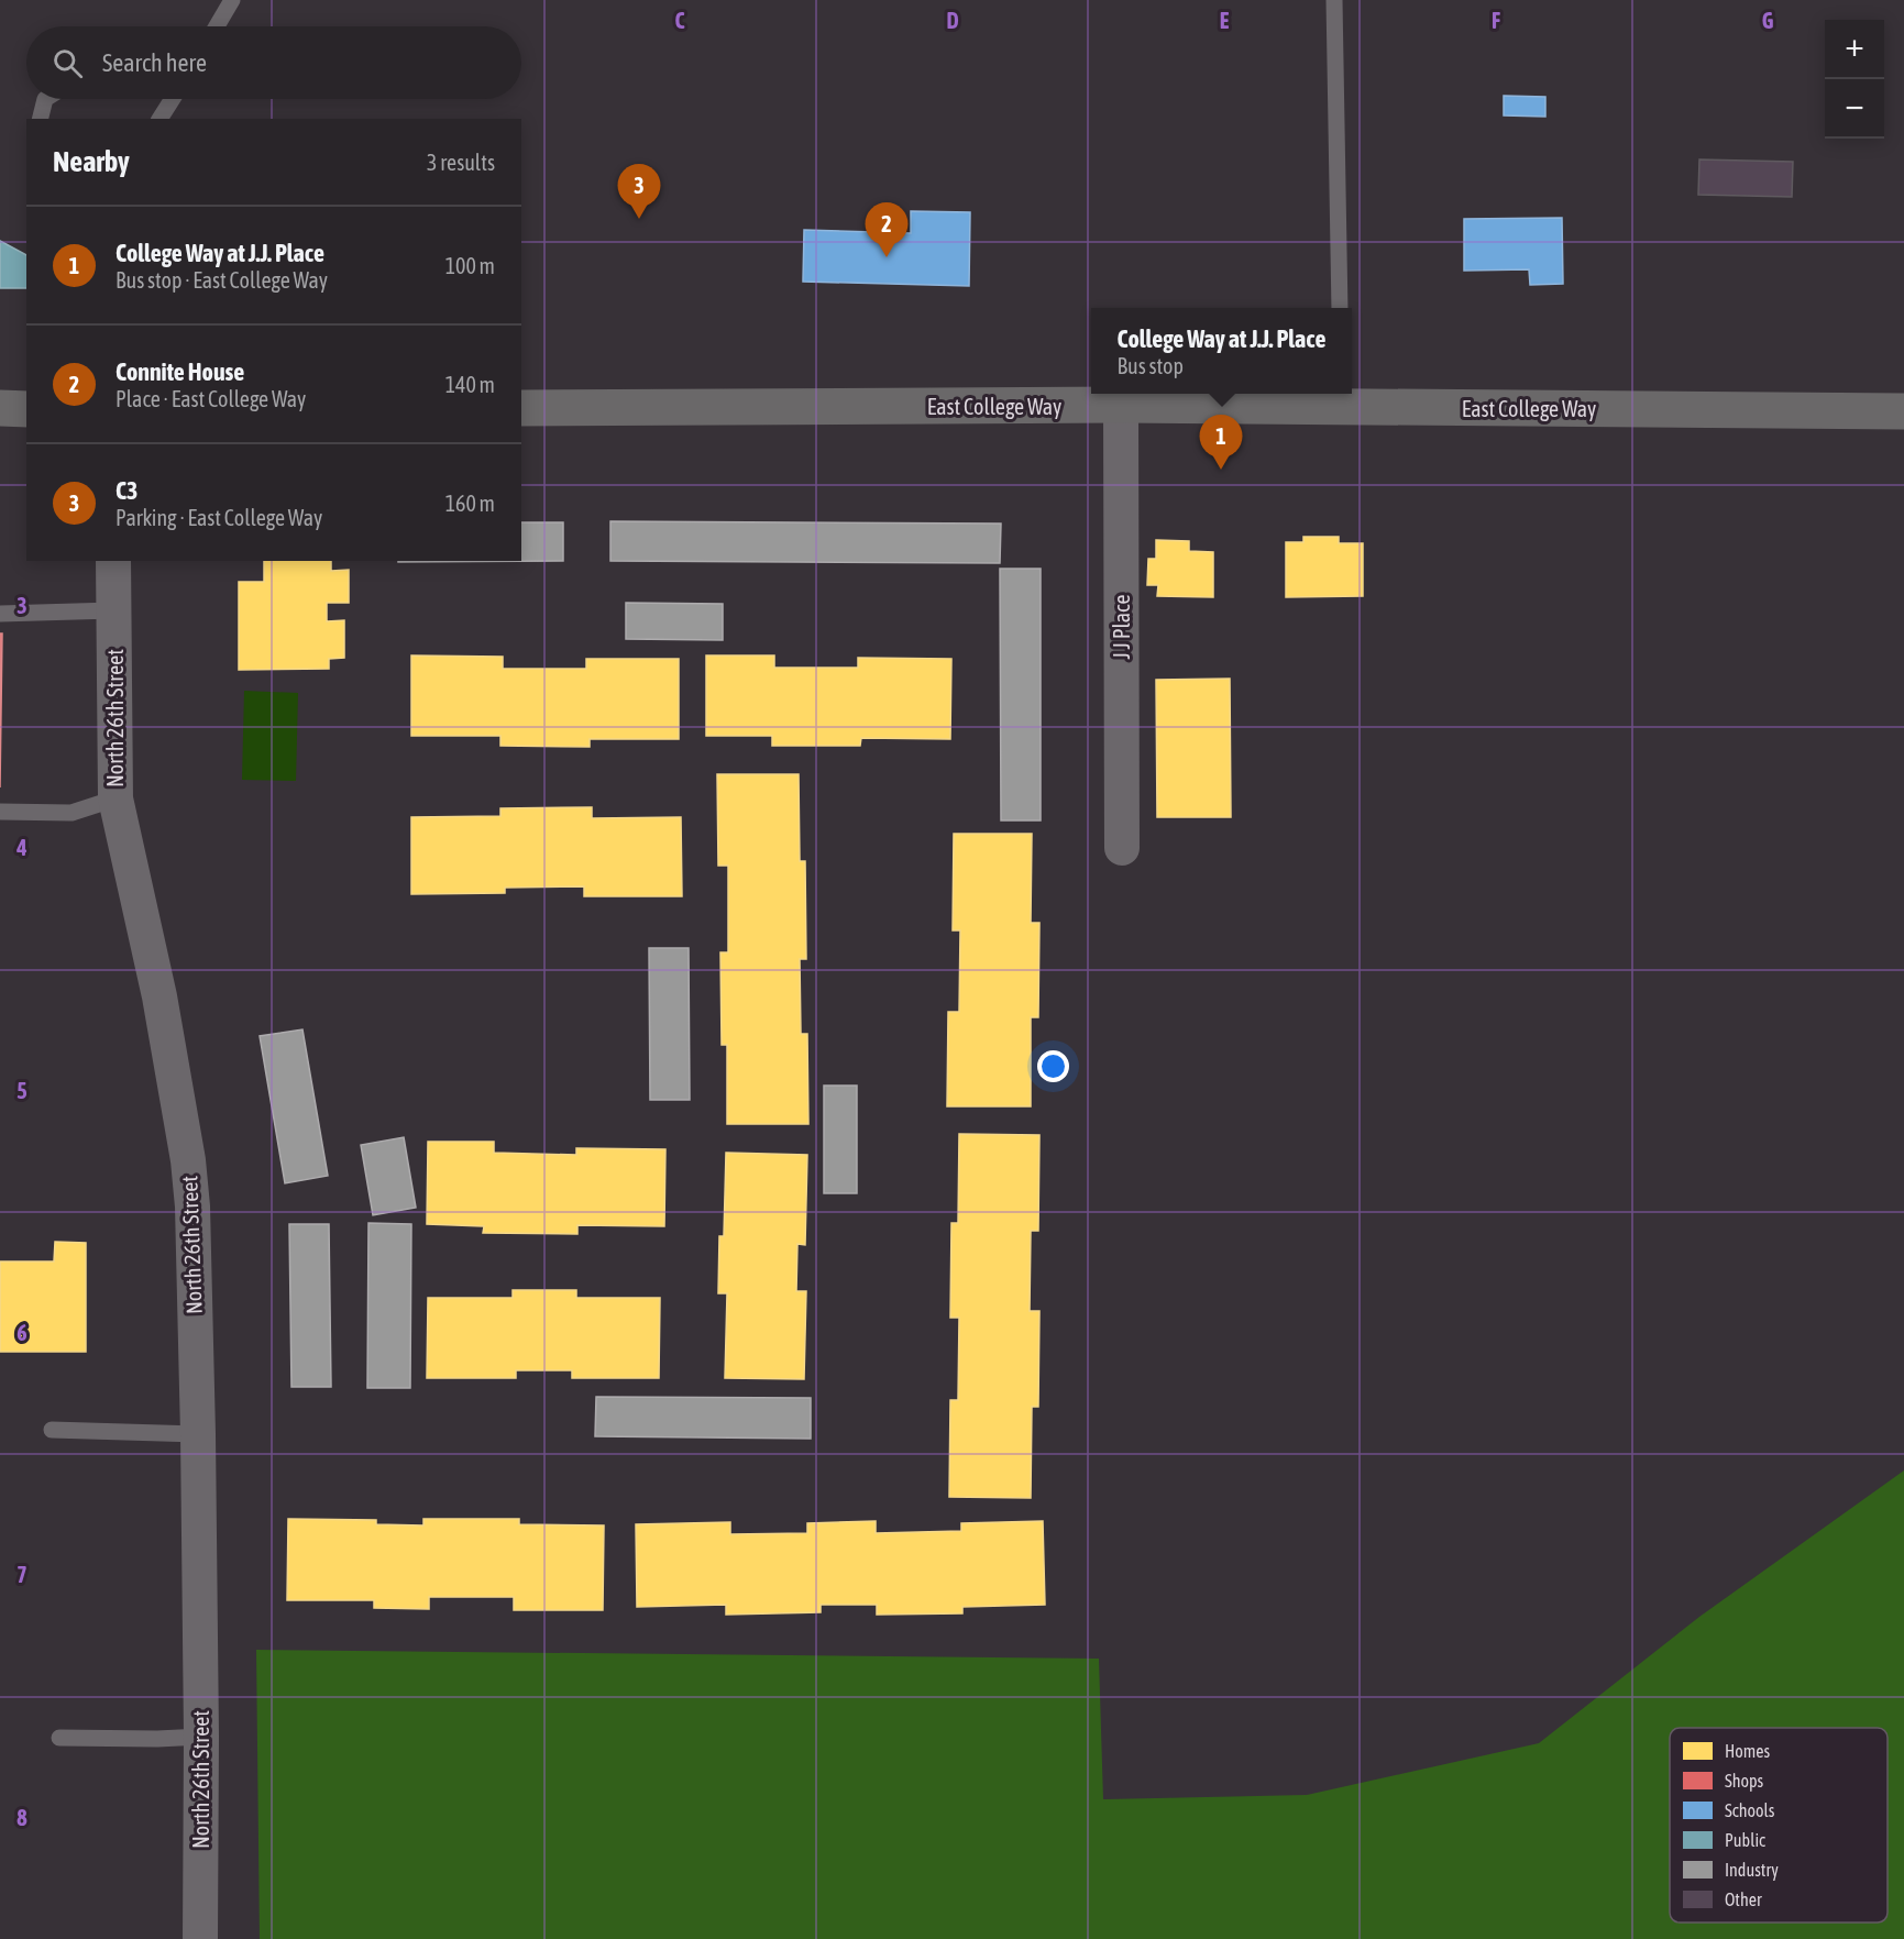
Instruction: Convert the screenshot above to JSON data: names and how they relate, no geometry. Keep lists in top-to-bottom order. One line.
{"streets":{"main road":["East College Way"],"street":["J J Place","North 26th Street"]},"crossings":[["East College Way","J J Place"]],"legend":["Homes","Shops","Schools","Public","Industry","Other"],"page":{"map_buttons":["+","−"],"search":"Search here","heading":["Nearby","3 results"],"pins":["3","2","1"],"list":[{"mark":"1","name":"College Way at J.J. Place","note":"Bus stop · East College Way","value":"100 m"},{"mark":"2","name":"Connite House","note":"Place · East College Way","value":"140 m"},{"mark":"3","name":"C3","note":"Parking · East College Way","value":"160 m"}],"popup":["College Way at J.J. Place","Bus stop"]},"grid":{"columns":["C","D","E","F","G"],"rows":["3","4","5","6","7","8"]}}
